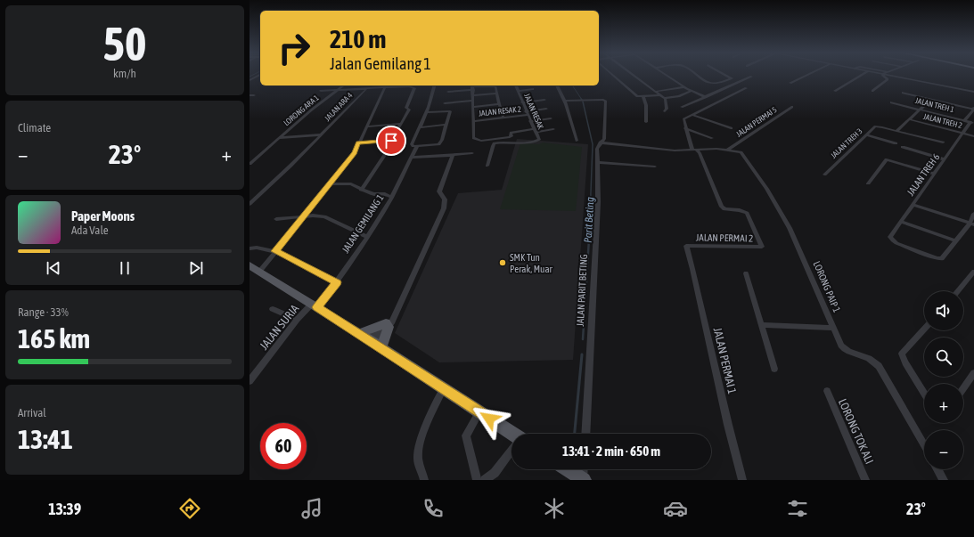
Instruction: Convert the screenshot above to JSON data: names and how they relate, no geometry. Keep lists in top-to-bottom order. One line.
{"streets":{"street":["JALAN TREH 1","JALAN ARA 4","LORONG ARA 1","JALAN RESAK 2","JALAN RESAK","JALAN TREH 2","JALAN PERMAI 5","JALAN TREH 3","JALAN TREH 6","JALAN GEMILANG 1","JALAN PERMAI 2","LORONG PAIP 1","JALAN PARIT BETING","JALAN SURIA","JALAN PERMAI 1","LORONG TOK ALI"]},"crossings":[["JALAN TREH 1","JALAN TREH 6"],["JALAN RESAK 2","JALAN RESAK"],["JALAN TREH 2","JALAN TREH 6"],["JALAN PERMAI 5","LORONG PAIP 1"],["JALAN GEMILANG 1","JALAN SURIA"],["JALAN PERMAI 2","LORONG PAIP 1"],["JALAN PERMAI 2","JALAN PERMAI 1"],["LORONG PAIP 1","JALAN PARIT BETING"]],"water":["Parit Beting"],"places":["SMK Tun Perak, Muar"],"page":{"tile":[["50","km/h"],"Climate",["Range · 33%","165 km"],["Arrival","13:41"]],"turn":["210 m","Jalan Gemilang 1"],"heat":["−","23°","+"],"song":["Paper Moons","Ada Vale"],"map_buttons":["+","−"],"limit":"60","trip":"13:41 · 2 min · 650 m","tabs":["13:39","23°"]}}
